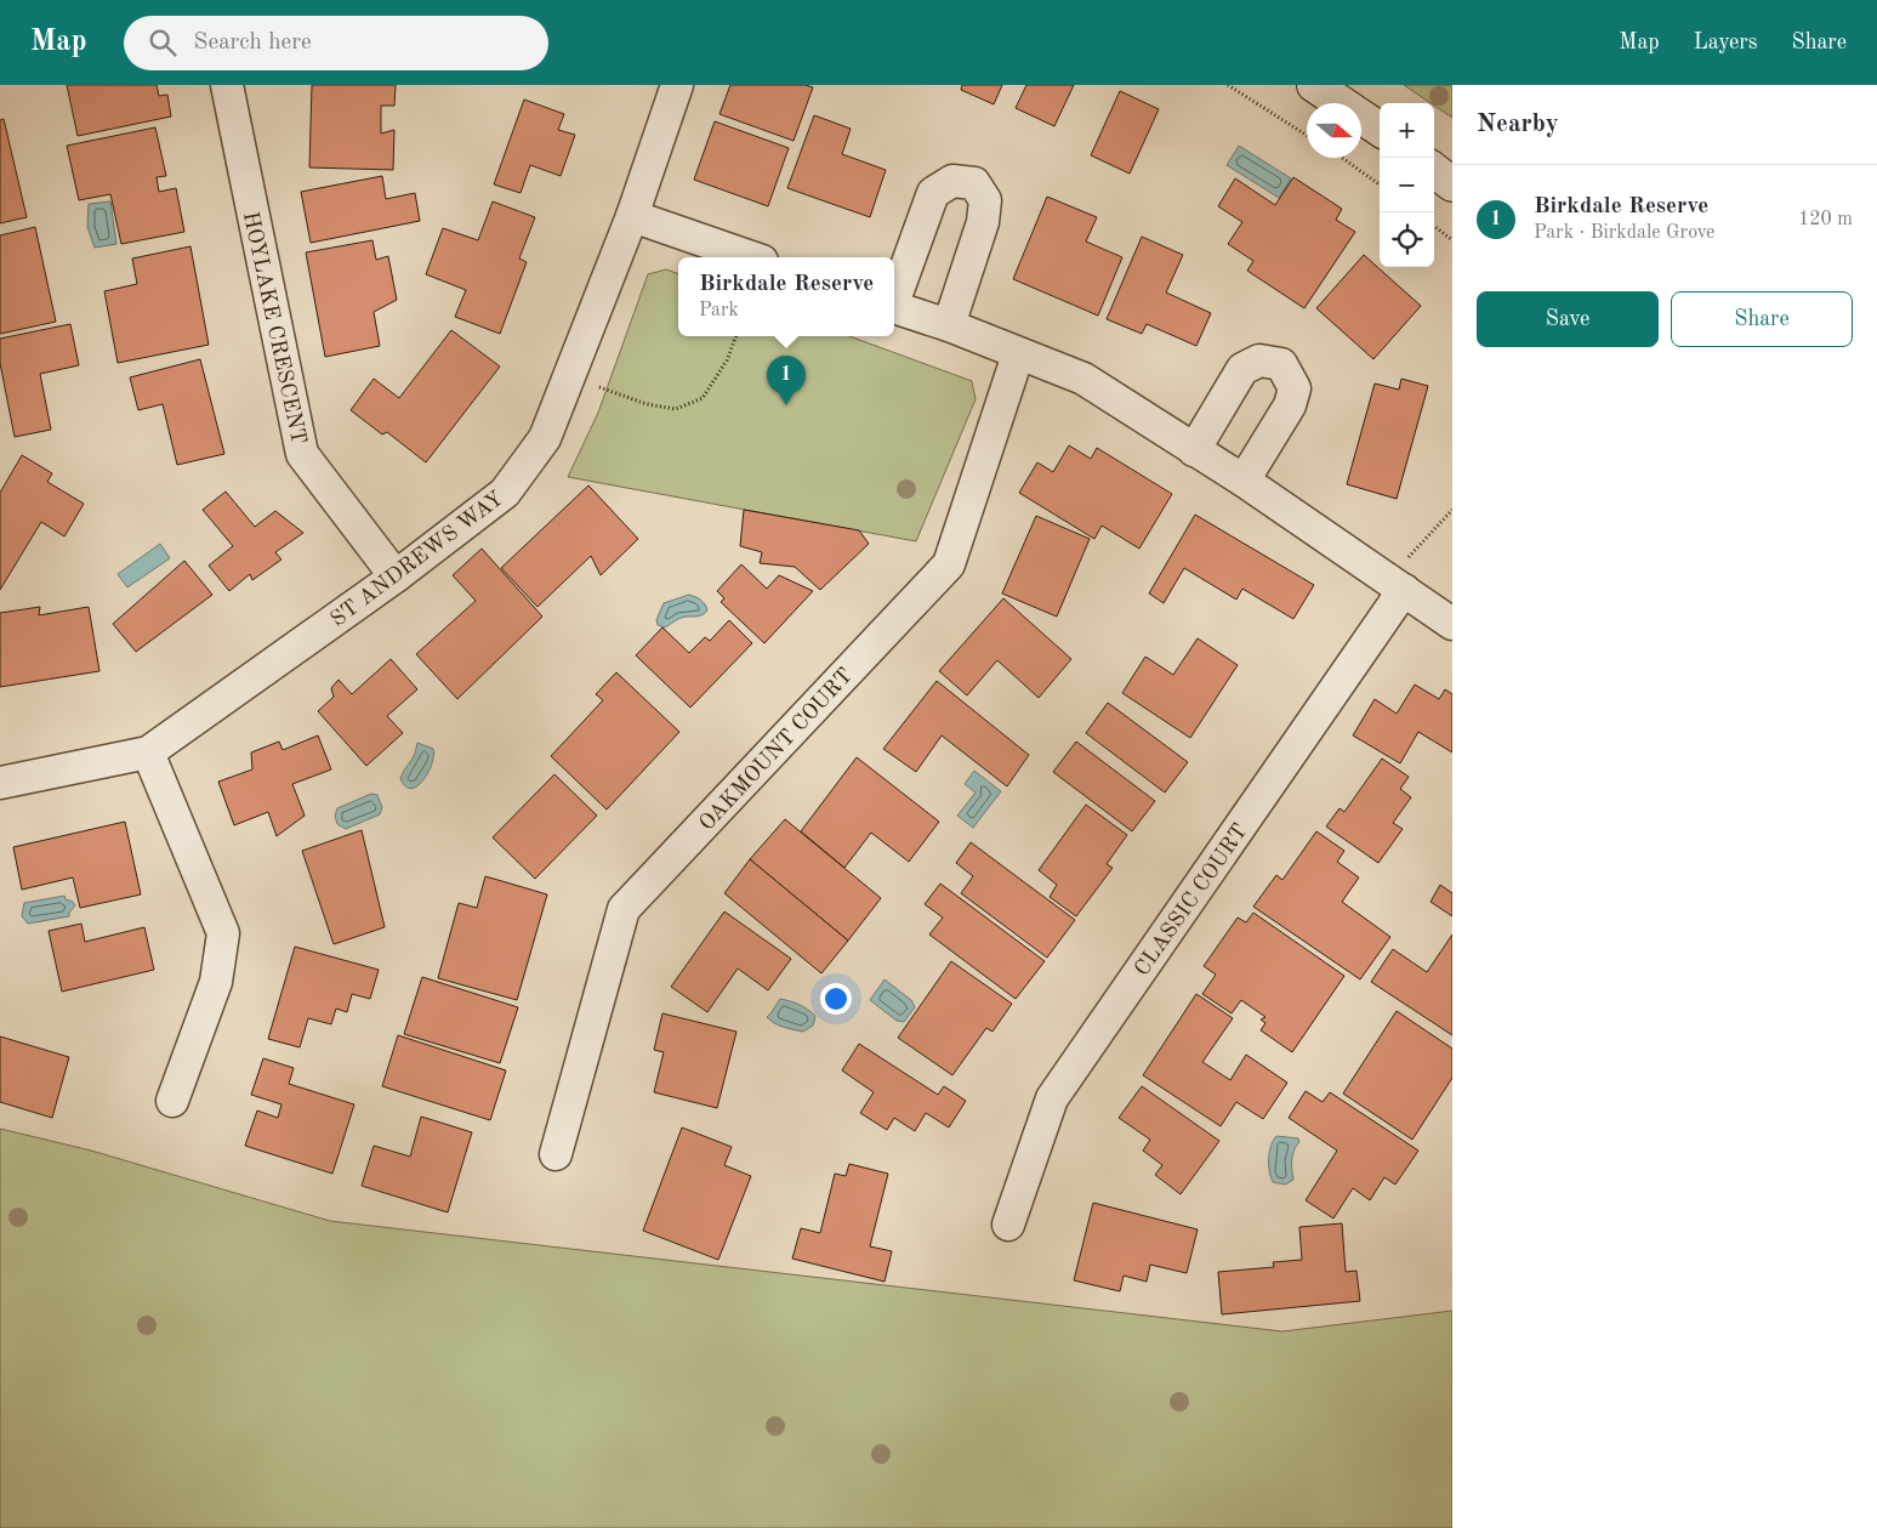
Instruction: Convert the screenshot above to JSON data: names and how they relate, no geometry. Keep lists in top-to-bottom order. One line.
{"streets":{"street":["HOYLAKE CRESCENT","ST ANDREWS WAY","OAKMOUNT COURT","CLASSIC COURT"]},"crossings":[["HOYLAKE CRESCENT","ST ANDREWS WAY"]],"north":"right","page":{"header":"Map","search":"Search here","nav":["Map","Layers","Share"],"heading":"Nearby","map_buttons":["+","−"],"list":[{"mark":"1","name":"Birkdale Reserve","note":"Park · Birkdale Grove","value":"120 m"}],"popup":["Birkdale Reserve","Park"],"buttons":["Save","Share"],"pins":"1"}}
